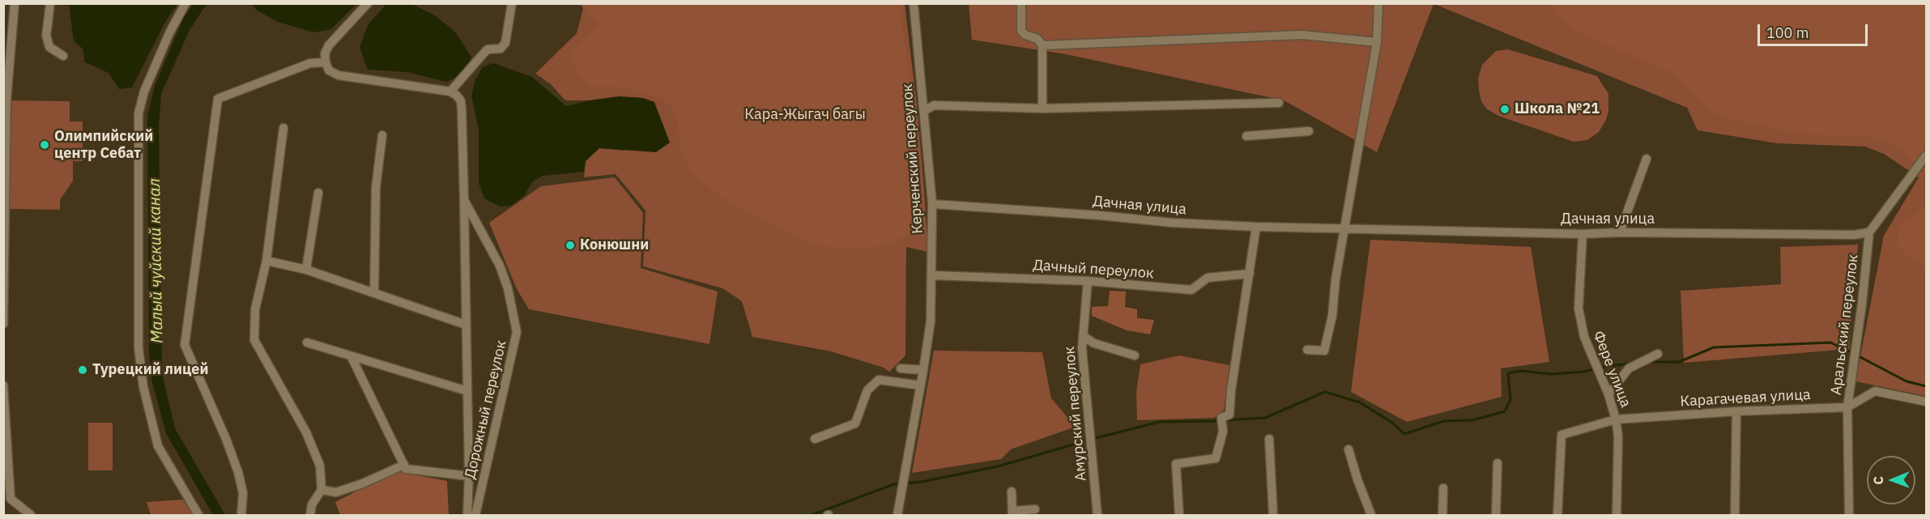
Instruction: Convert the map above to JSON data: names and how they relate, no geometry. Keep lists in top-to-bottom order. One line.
{"streets":{"street":["Керченский переулок","Дачная улица","Дачный переулок","Аральский переулок","Фере улица","Карагачевая улица","Дорожный переулок","Амурский переулок"]},"crossings":[["Керченский переулок","Дачная улица"],["Керченский переулок","Дачный переулок"],["Дачная улица","Аральский переулок"],["Дачная улица","Фере улица"],["Дачный переулок","Амурский переулок"],["Аральский переулок","Карагачевая улица"],["Фере улица","Карагачевая улица"]],"water":["Малый чуйский канал"],"parks":["Кара-Жыгач багы"],"places":["Школа №21","Олимпийский центр Себат","Конюшни","Турецкий лицей"],"scale_bar":"100 m","north":"left"}
